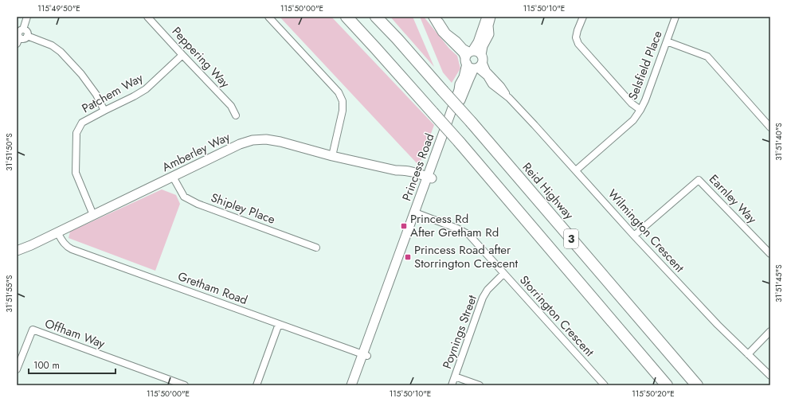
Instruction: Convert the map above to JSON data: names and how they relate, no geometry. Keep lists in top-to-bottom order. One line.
{"streets":{"highway":["Reid Highway","3"],"main road":["Amberley Way","Princess Road"],"street":["Peppering Way","Selsfield Place","Patchem Way","Earnley Way","Shipley Place","Wilmington Crescent","Gretham Road","Storrington Crescent","Poynings Street","Offham Way"]},"crossings":[["Peppering Way","Patchem Way"],["Selsfield Place","Wilmington Crescent"],["Patchem Way","Amberley Way"],["Amberley Way","Princess Road"],["Amberley Way","Shipley Place"],["Amberley Way","Gretham Road"],["Princess Road","Wilmington Crescent"],["Princess Road","Gretham Road"],["Princess Road","Storrington Crescent"],["Earnley Way","Wilmington Crescent"],["Storrington Crescent","Poynings Street"]],"places":{"transit":["Princess Rd After Gretham Rd","Princess Road after Storrington Crescent"]},"scale_bar":"100 m","coordinates":["115°49'50\"E","115°50'00\"E","115°50'10\"E","31°51'40\"S","31°51'50\"S","31°51'45\"S","31°51'55\"S","115°50'20\"E"]}
